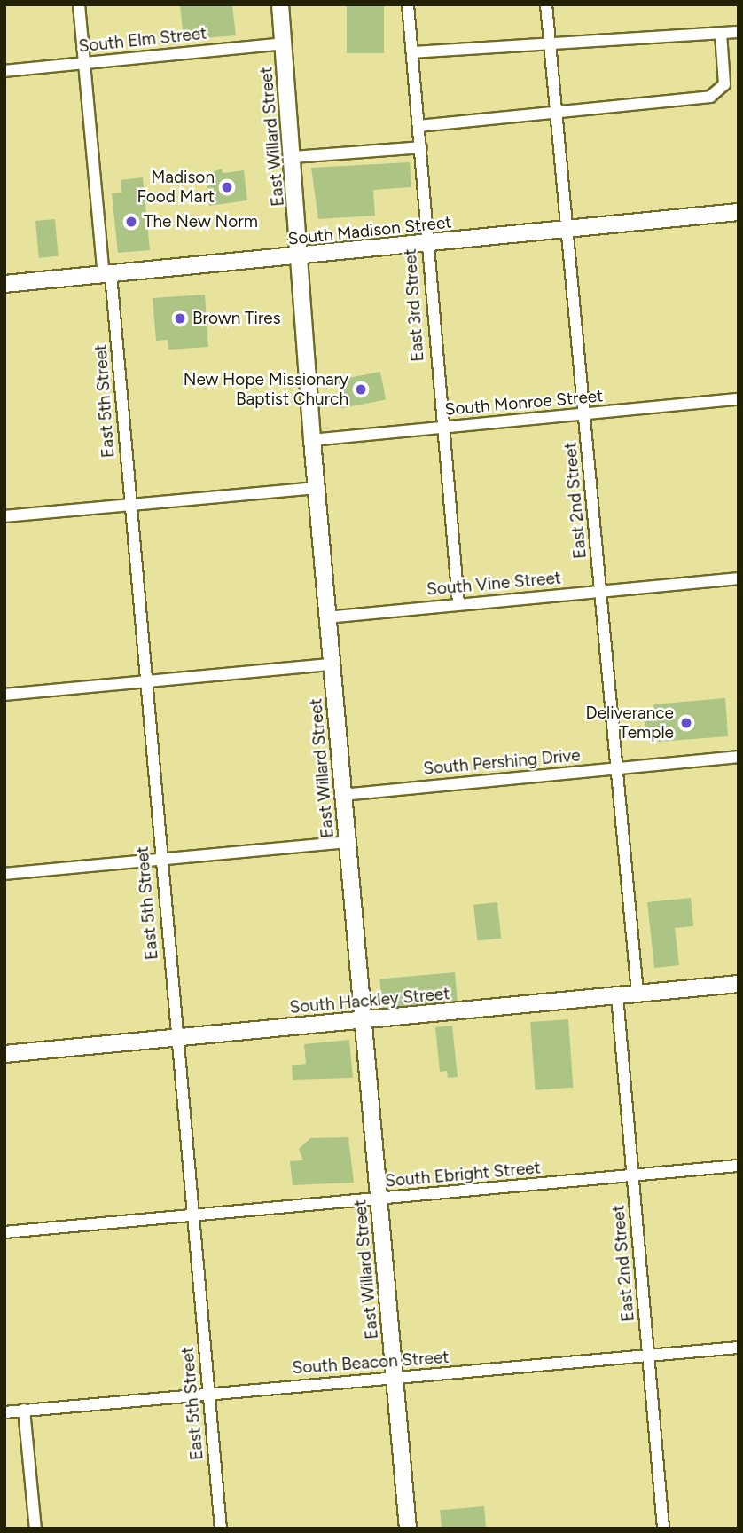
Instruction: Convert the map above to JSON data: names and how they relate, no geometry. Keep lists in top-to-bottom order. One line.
{"streets":{"street":["South Elm Street","East Willard Street","South Madison Street","East 3rd Street","East 5th Street","South Monroe Street","East 2nd Street","South Vine Street","South Pershing Drive","South Hackley Street","South Ebright Street","South Beacon Street"]},"crossings":[["South Elm Street","East Willard Street"],["South Elm Street","East 5th Street"],["East Willard Street","South Madison Street"],["East Willard Street","South Monroe Street"],["East Willard Street","South Vine Street"],["East Willard Street","South Pershing Drive"],["East Willard Street","South Hackley Street"],["East Willard Street","South Ebright Street"],["East Willard Street","South Beacon Street"],["South Madison Street","East 3rd Street"],["South Madison Street","East 5th Street"],["South Madison Street","East 2nd Street"],["East 3rd Street","South Monroe Street"],["East 3rd Street","South Vine Street"],["East 5th Street","South Hackley Street"],["East 5th Street","South Ebright Street"],["East 5th Street","South Beacon Street"],["South Monroe Street","East 2nd Street"],["East 2nd Street","South Vine Street"],["East 2nd Street","South Pershing Drive"],["East 2nd Street","South Hackley Street"],["East 2nd Street","South Ebright Street"],["East 2nd Street","South Beacon Street"]],"places":["Madison Food Mart","The New Norm","Brown Tires","New Hope Missionary Baptist Church","Deliverance Temple"]}
